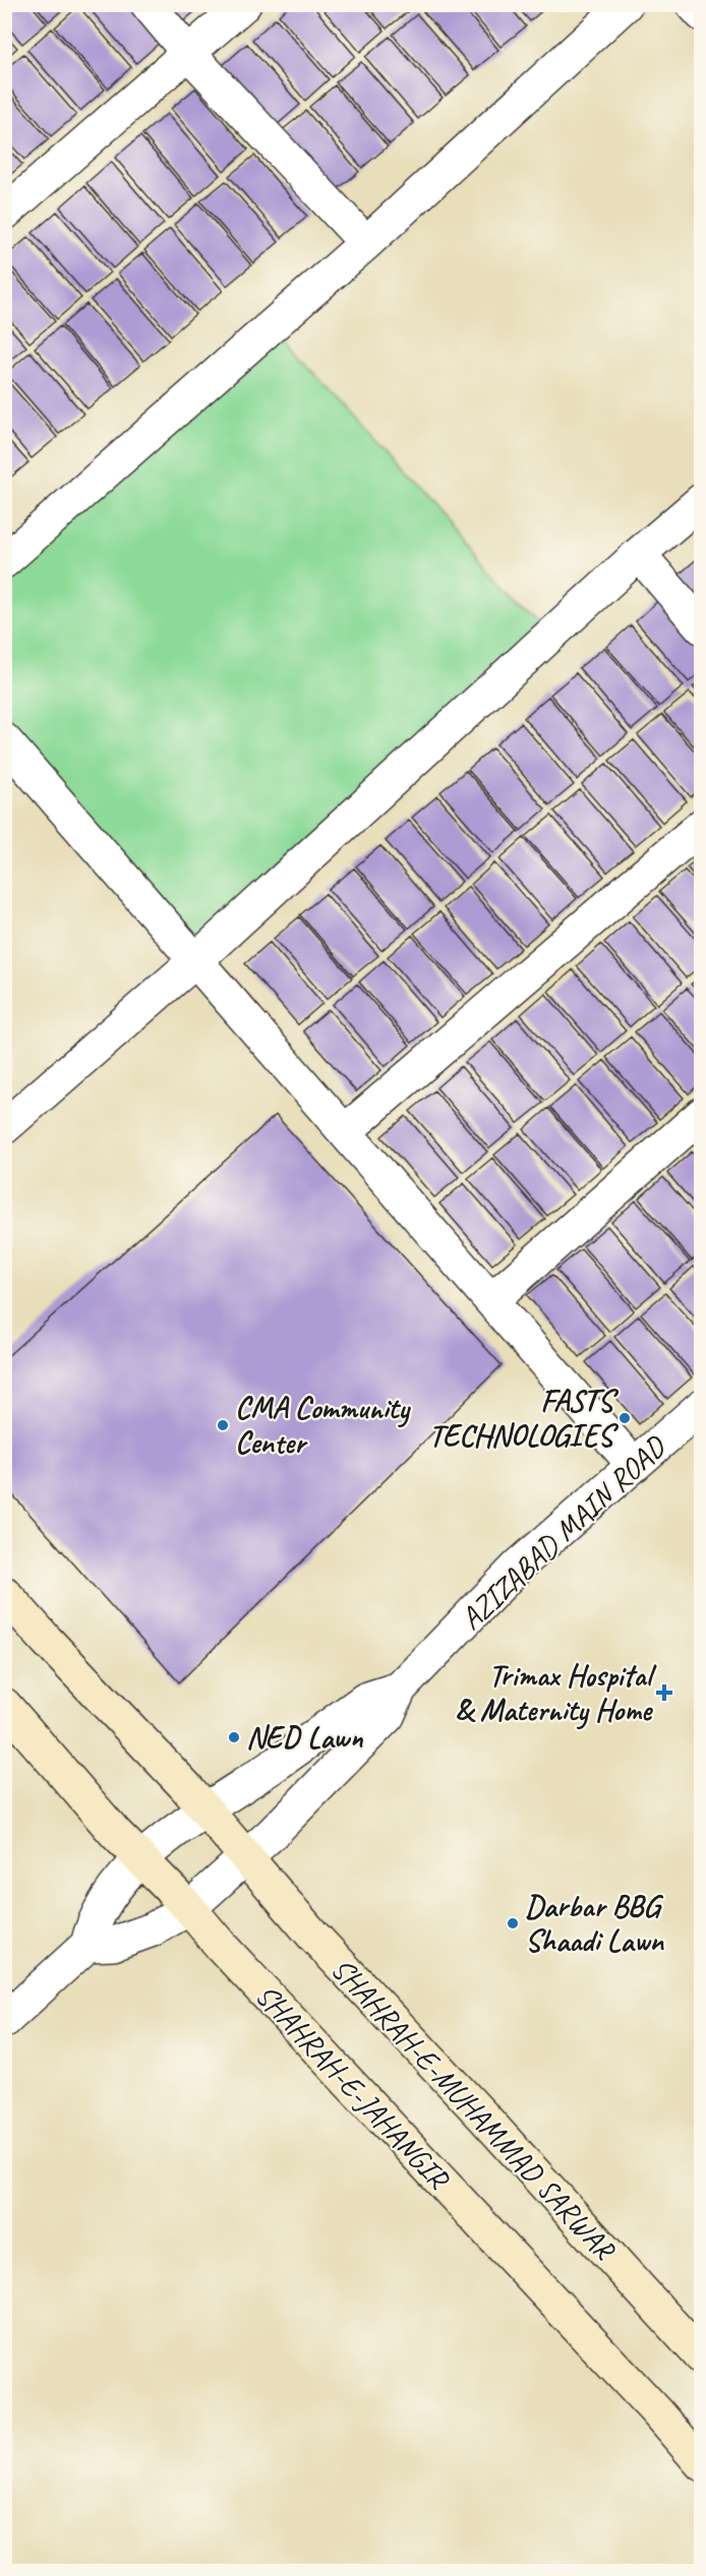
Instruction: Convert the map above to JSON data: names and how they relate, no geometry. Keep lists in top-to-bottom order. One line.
{"streets":{"main road":["SHAHRAH-E-JAHANGIR","SHAHRAH-E-MUHAMMAD SARWAR"],"street":["AZIZABAD MAIN ROAD"]},"crossings":[["AZIZABAD MAIN ROAD","SHAHRAH-E-JAHANGIR"],["AZIZABAD MAIN ROAD","SHAHRAH-E-MUHAMMAD SARWAR"]],"places":{"other":["FASTS TECHNOLOGIES","CMA Community Center","NED Lawn","Darbar BBG Shaadi Lawn"],"health":["Trimax Hospital & Maternity Home"]}}
